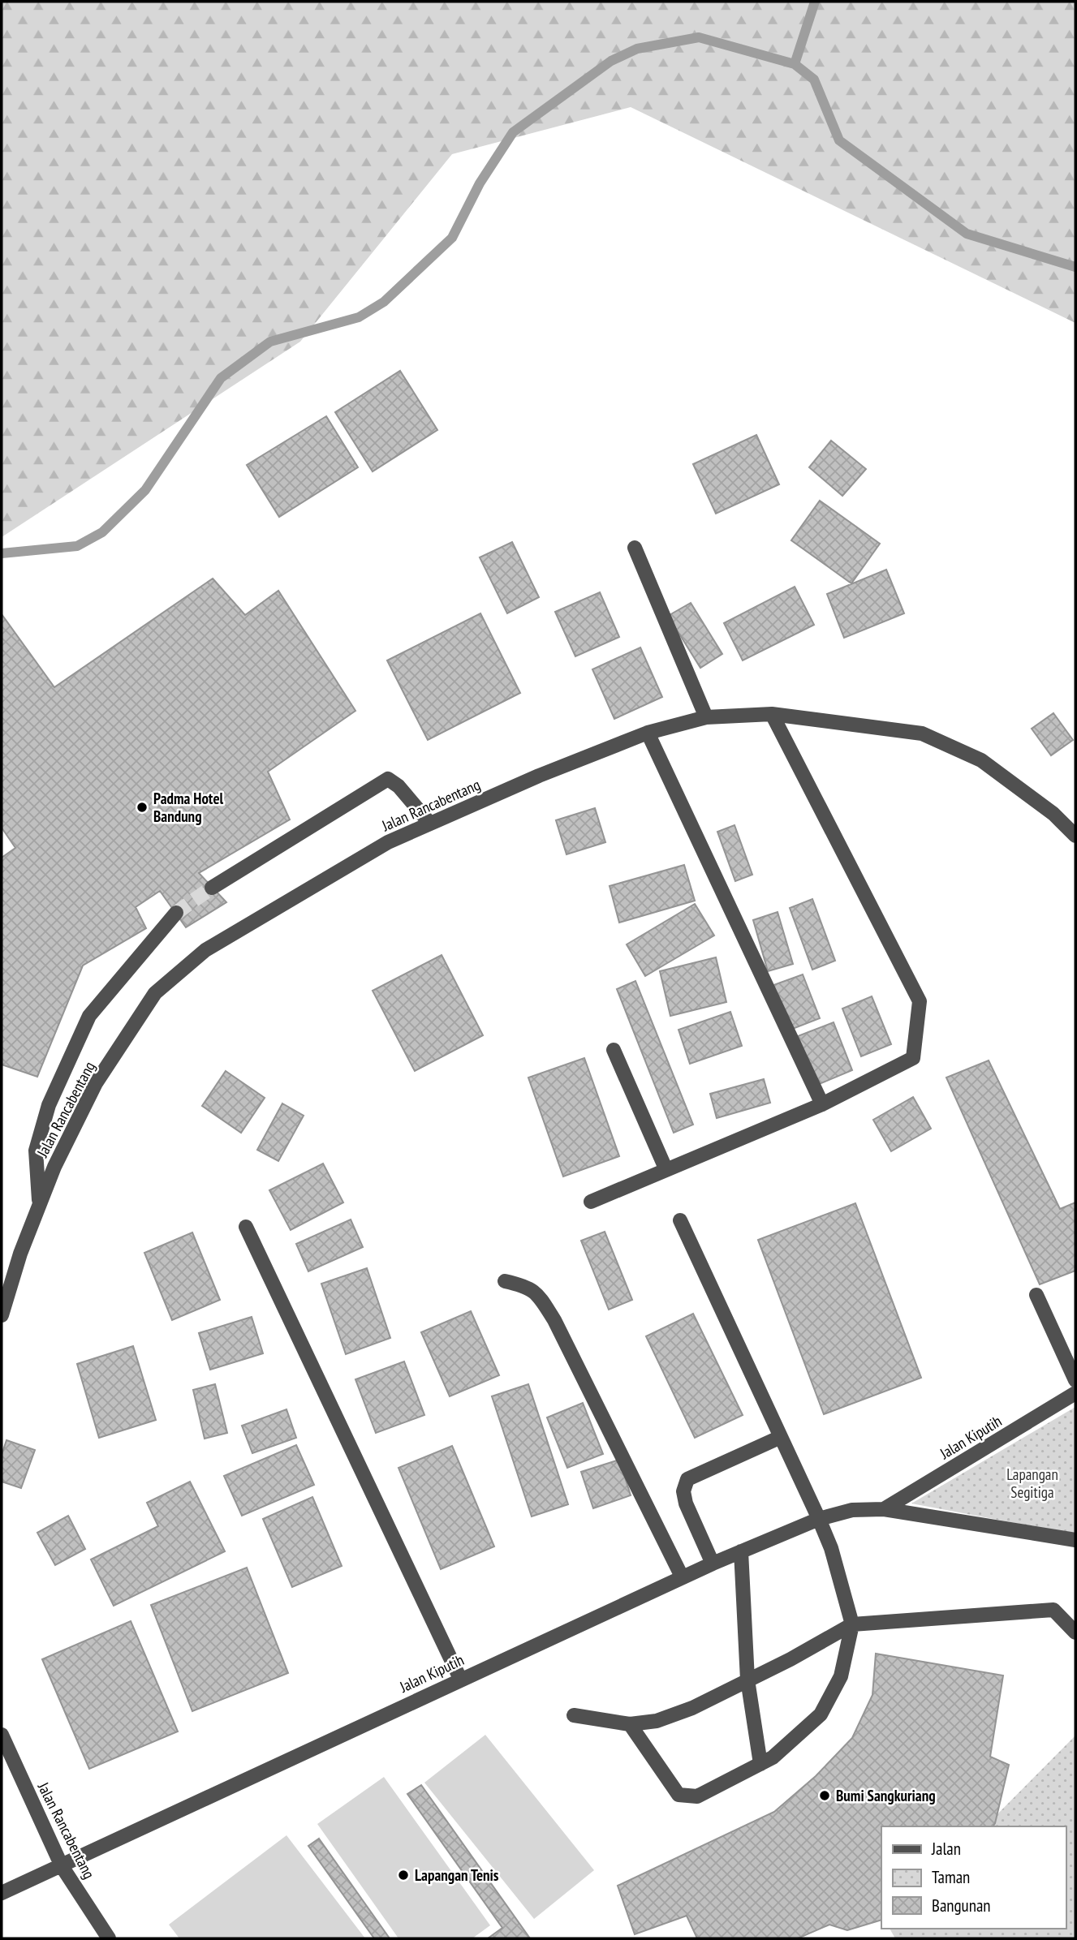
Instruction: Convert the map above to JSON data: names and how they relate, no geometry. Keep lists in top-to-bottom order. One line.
{"streets":{"street":["Jalan Rancabentang","Jalan Kiputih"]},"crossings":[["Jalan Rancabentang","Jalan Kiputih"]],"parks":["Lapangan Segitiga"],"places":["Padma Hotel Bandung","Bumi Sangkuriang","Lapangan Tenis"],"legend":["Jalan","Taman","Bangunan"]}
